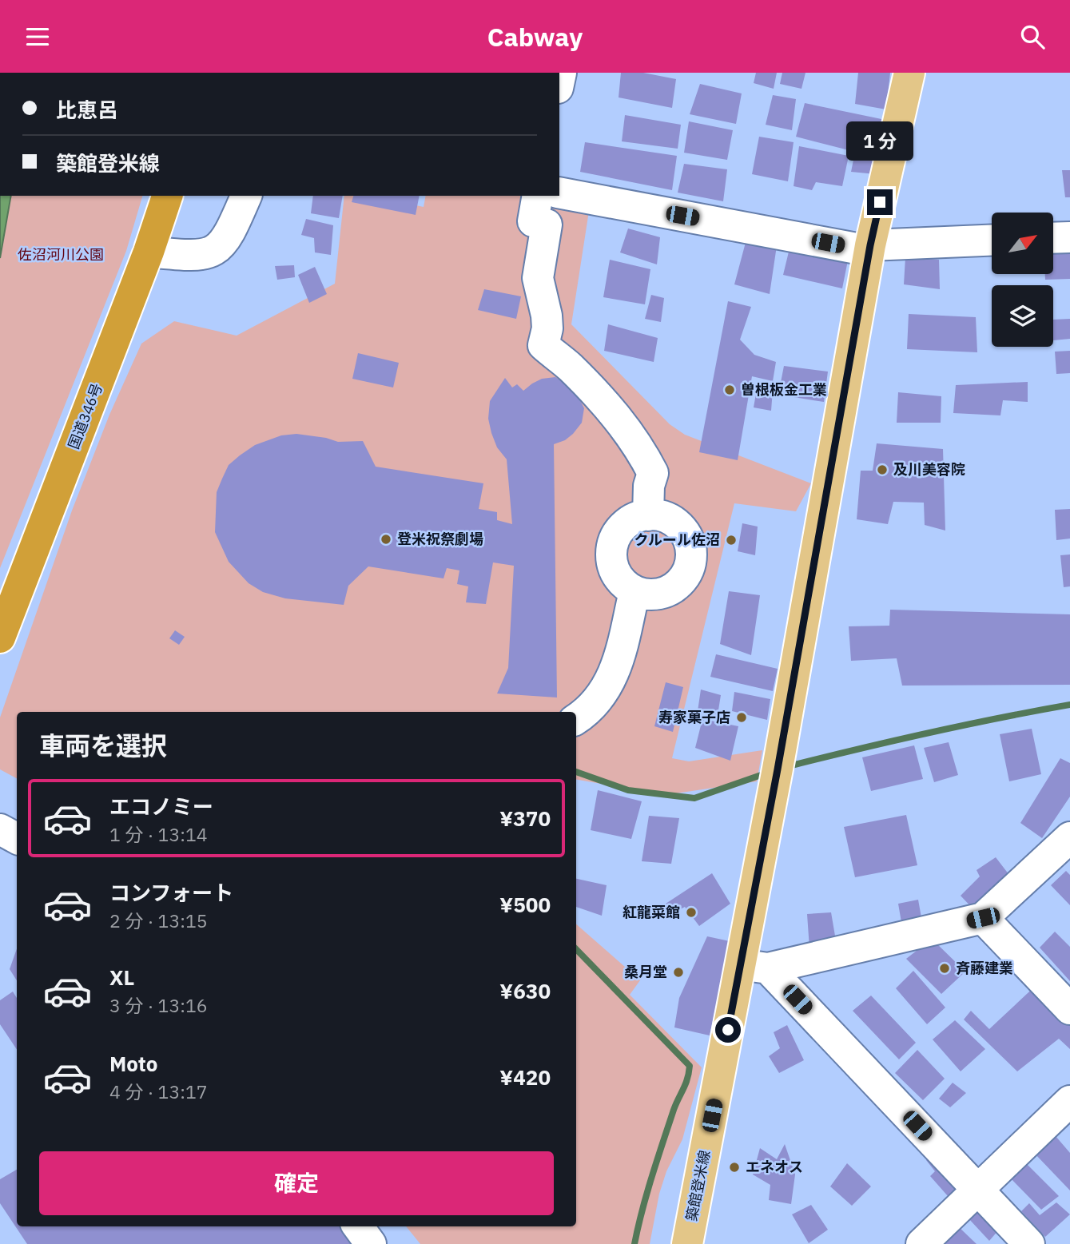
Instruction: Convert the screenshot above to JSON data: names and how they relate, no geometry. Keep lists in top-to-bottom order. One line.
{"streets":{"highway":["国道346号"],"main road":["築館登米線"]},"parks":["佐沼河川公園"],"places":["曽根板金工業","及川美容院","登米祝祭劇場","クルール佐沼","寿家菓子店","紅龍菜館","斉藤建業","桑月堂","エネオス"],"north":"top right","page":{"header":"Cabway","banner":["比恵呂","築館登米線"],"bubble":"1 分","heading":"車両を選択","list":[{"name":"エコノミー","note":"1 分 · 13:14","value":"¥370"},{"name":"コンフォート","note":"2 分 · 13:15","value":"¥500"},{"name":"XL","note":"3 分 · 13:16","value":"¥630"},{"name":"Moto","note":"4 分 · 13:17","value":"¥420"}],"buttons":"確定"}}
